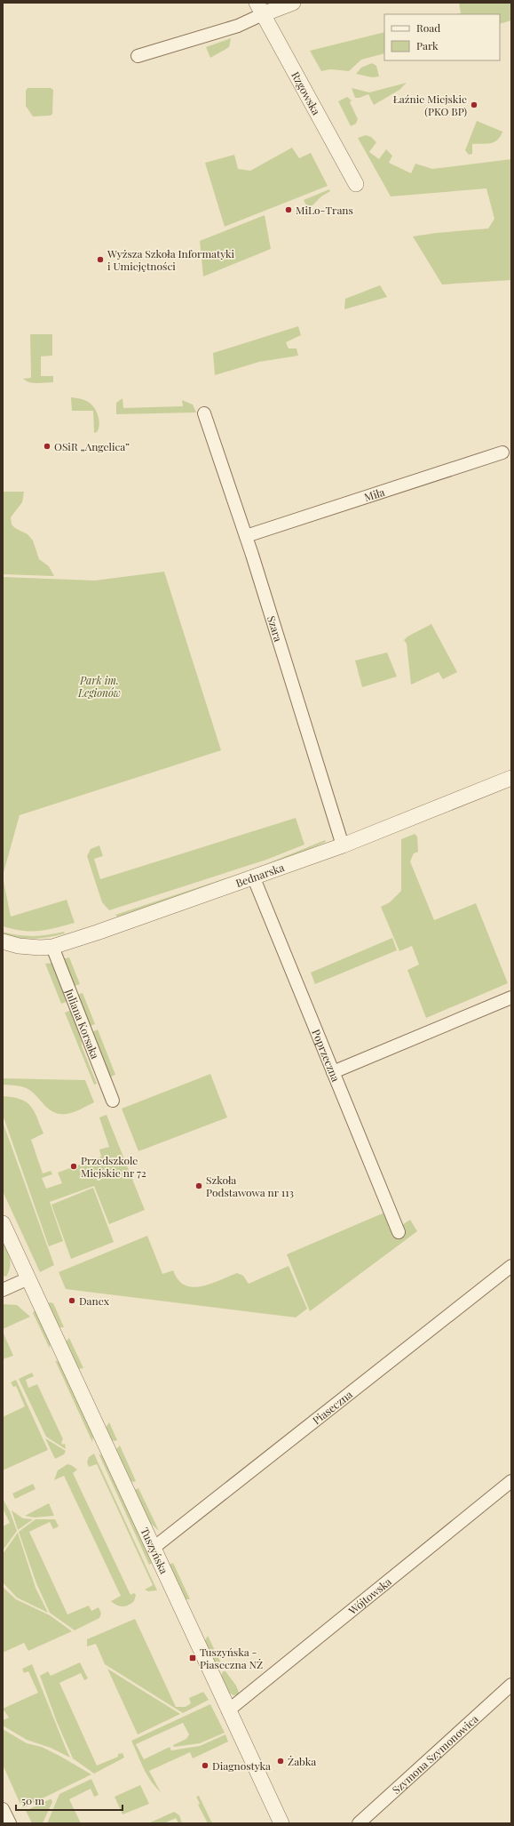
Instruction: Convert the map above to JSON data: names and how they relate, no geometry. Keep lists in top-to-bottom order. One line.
{"streets":{"street":["Rzgowska","Miła","Szara","Bednarska","Juliana Korsaka","Poprzeczna","Piaseczna","Tuszyńska","Wójtowska","Szymona Szymonowica"]},"crossings":[["Miła","Szara"],["Szara","Bednarska"],["Bednarska","Juliana Korsaka"],["Bednarska","Poprzeczna"],["Piaseczna","Tuszyńska"],["Tuszyńska","Wójtowska"]],"parks":["Park im. Legionów"],"places":{"other":["Łaźnie Miejskie (PKO BP)","MiLo-Trans","Wyższa Szkoła Informatyki i Umiejętności","OSiR „Angelica”","Przedszkole Miejskie nr 72","Szkoła Podstawowa nr 113","Danex","Żabka","Diagnostyka"],"transit":["Tuszyńska - Piaseczna NŻ"]},"legend":["Road","Park"],"scale_bar":"50 m"}
